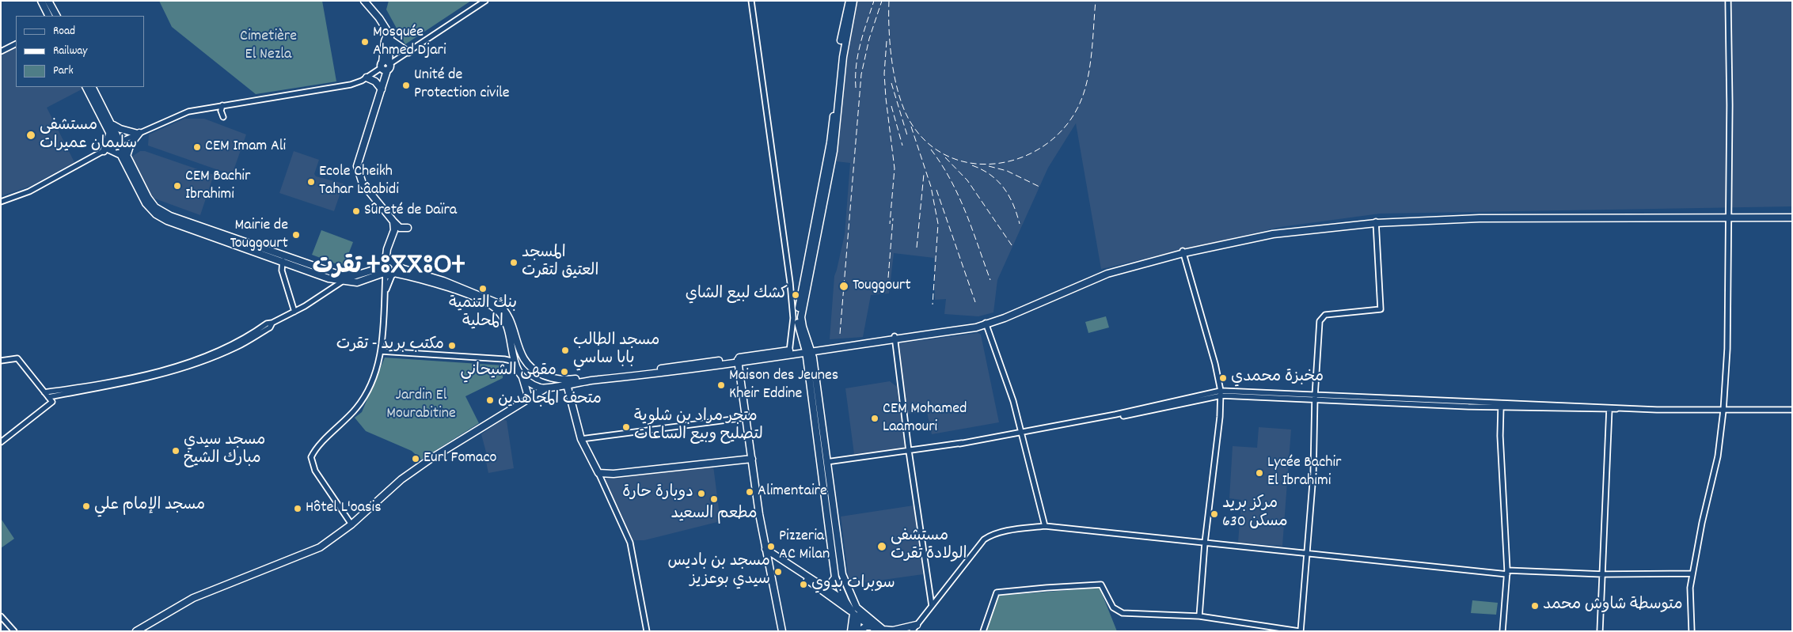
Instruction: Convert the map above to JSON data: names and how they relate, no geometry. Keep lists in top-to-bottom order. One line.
{"districts":["تقرت ⵜⵓⴳⴳⵓⵔⵜ"],"parks":["Cimetière El Nezla","Jardin El Mourabitine"],"places":["Mosquée Ahmed Djari","Unité de Protection civile","مستشفى سليمان عميرات","CEM Imam Ali","Ecole Cheikh Tahar Lâabidi","CEM Bachir Ibrahimi","Sûreté de Daïra","Mairie de Touggourt","المسجد العتيق لتقرت","Touggourt","بنك التنمية المحلية","كشك لبيع الشاي","مكتب بريد - تقرت","مسجد الطالب بابا ساسي","مقهى الشيحاني","مخبزة محمدي","Maison des Jeunes Kheir Eddine","متحف المجاهدين","CEM Mohamed Laamouri","متجر مراد بن شلوية لتصليح وبيع الساعات","مسجد سيدي مبارك الشيخ","Eurl Fomaco","Lycée Bachir El Ibrahimi","Alimentaire","دوبارة حارة","مطعم السعيد","مسجد الإمام علي","Hôtel L'oasis","مركز بريد 630 مسكن","Pizzeria AC Milan","مستشفى الولادة تقرت","مسجد بن باديس سيدي بوعزيز","سوبرات بدوي","متوسطة شاوش محمد"],"legend":["Road","Railway","Park"]}
